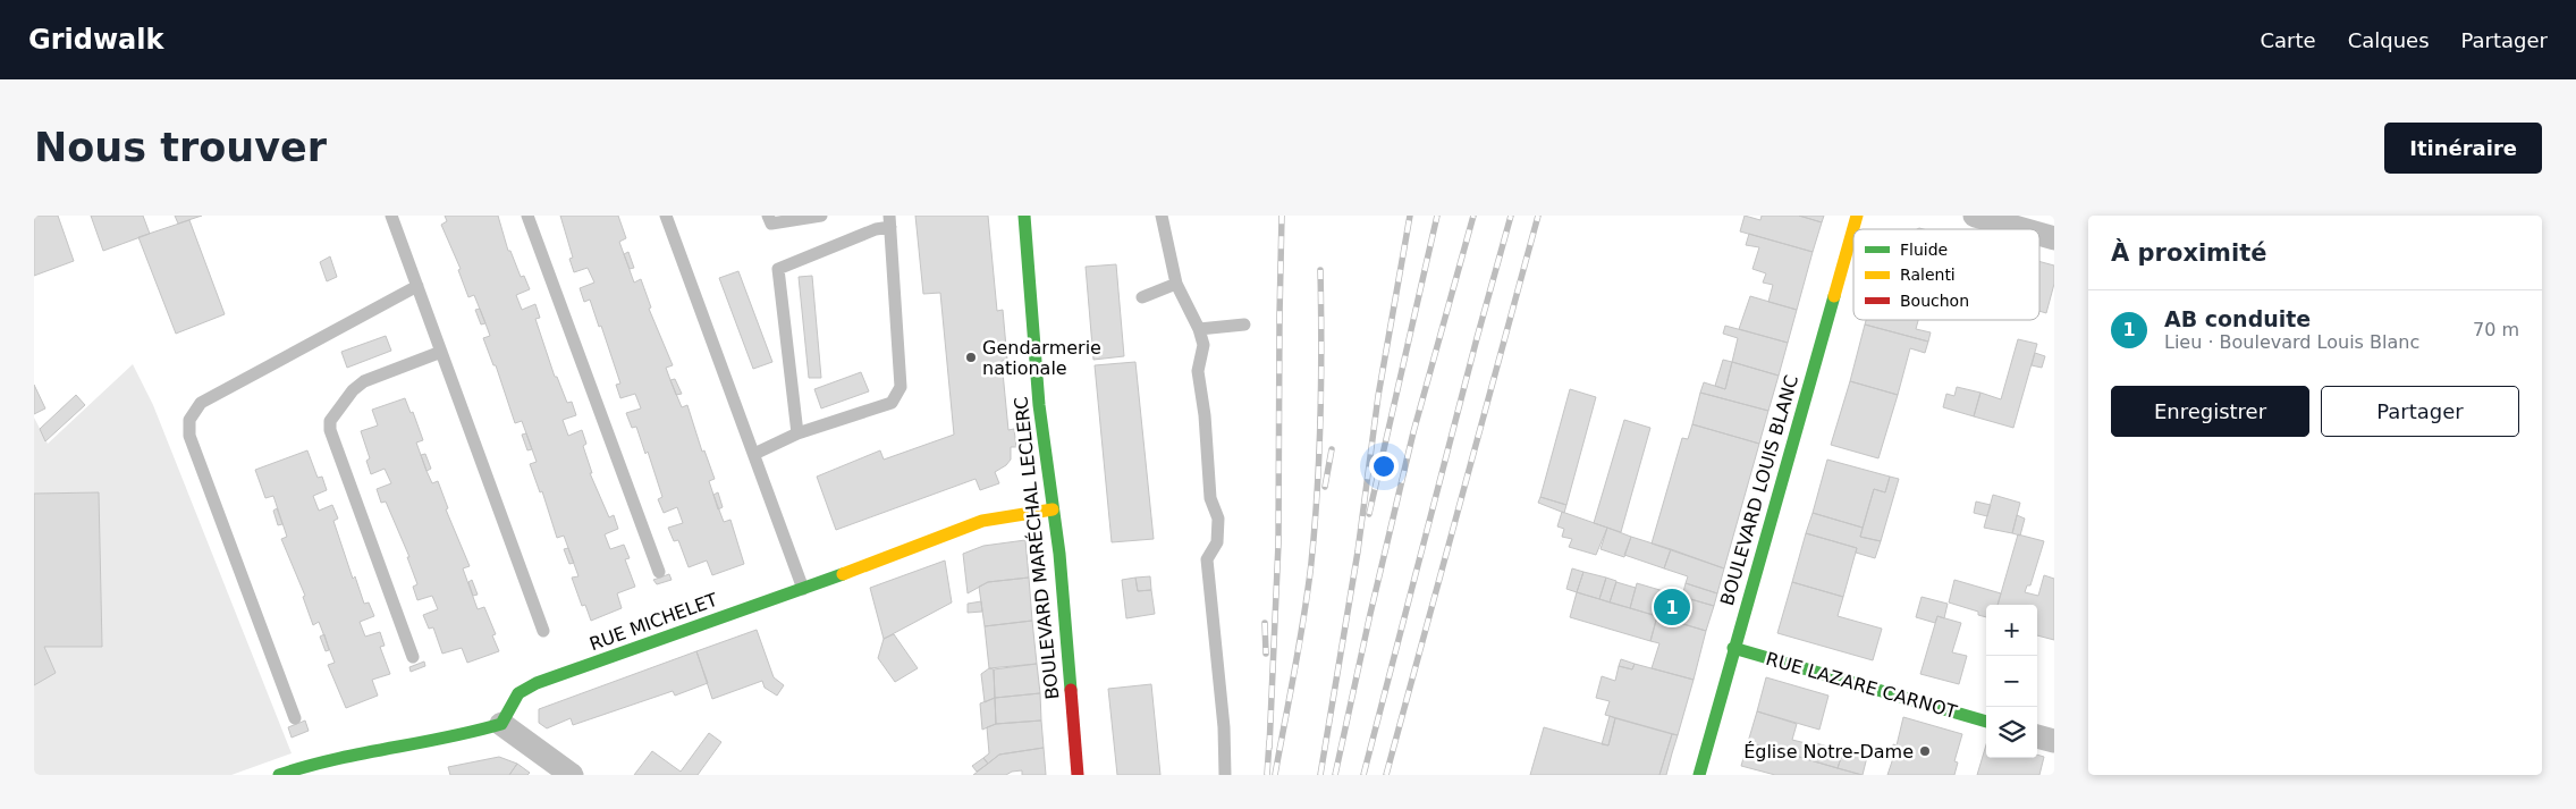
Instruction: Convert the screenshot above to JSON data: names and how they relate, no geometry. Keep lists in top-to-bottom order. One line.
{"streets":{"street":["BOULEVARD LOUIS BLANC","BOULEVARD MARÉCHAL LECLERC","RUE MICHELET","RUE LAZARE CARNOT"]},"crossings":[["BOULEVARD LOUIS BLANC","RUE LAZARE CARNOT"],["BOULEVARD MARÉCHAL LECLERC","RUE MICHELET"]],"places":["Gendarmerie nationale","Église Notre-Dame"],"legend":["Fluide","Ralenti","Bouchon"],"page":{"header":"Gridwalk","nav":["Carte","Calques","Partager"],"buttons":["Itinéraire",["Enregistrer","Partager"]],"title":"Nous trouver","heading":"À proximité","list":[{"mark":"1","name":"AB conduite","note":"Lieu · Boulevard Louis Blanc","value":"70 m"}],"pins":"1","map_buttons":["+","−"]}}
